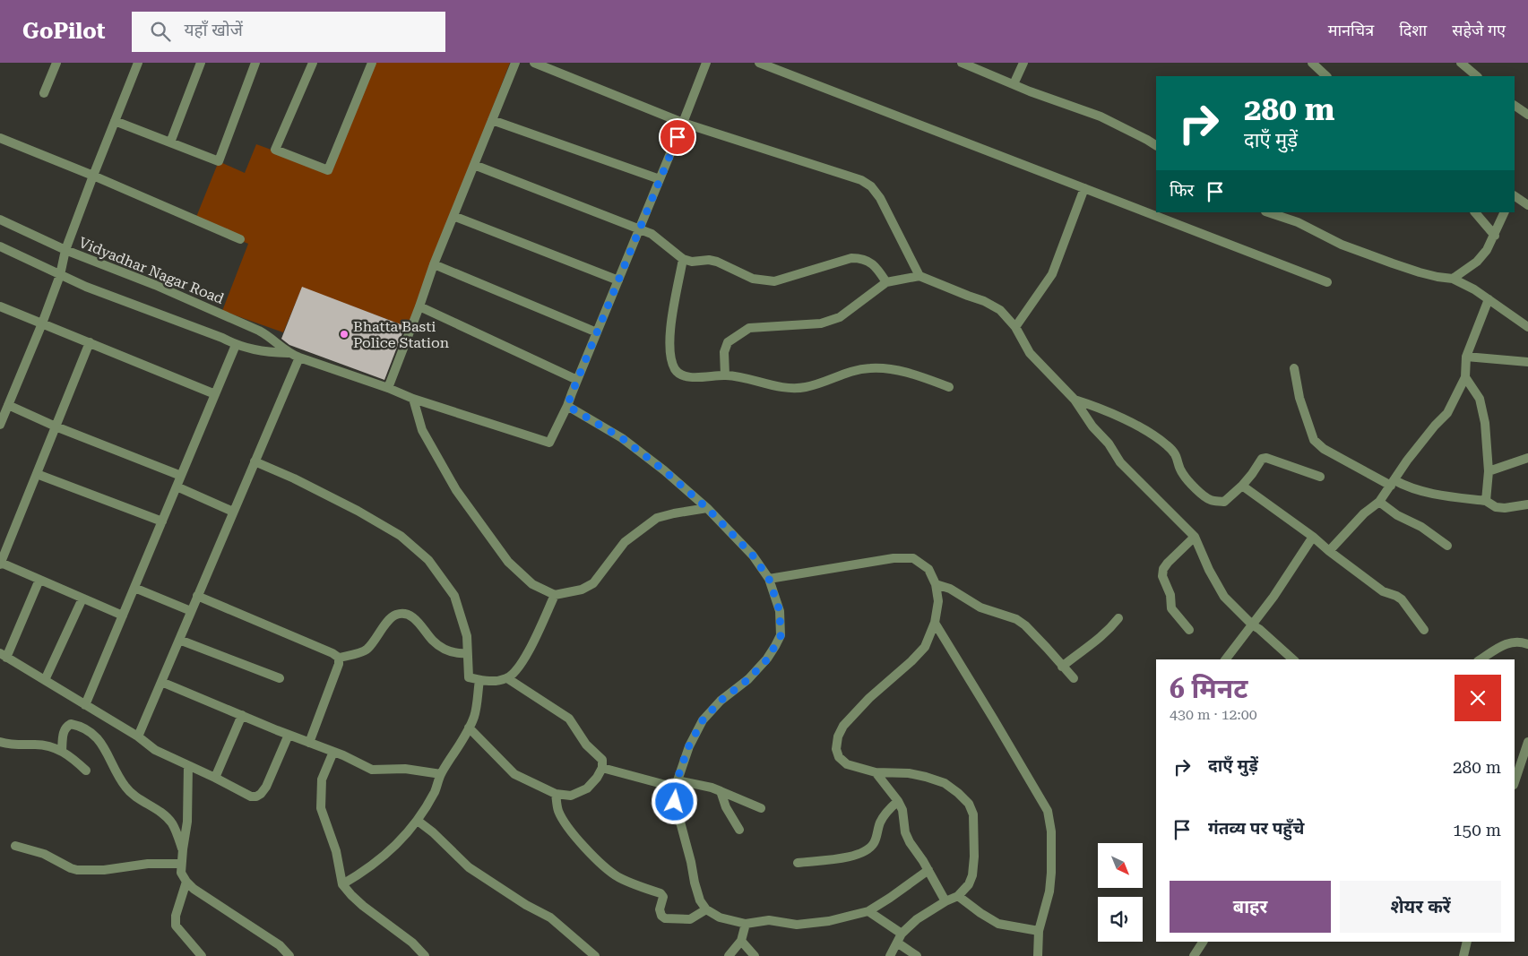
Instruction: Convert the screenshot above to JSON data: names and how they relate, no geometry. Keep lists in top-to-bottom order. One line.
{"streets":{"street":["Vidyadhar Nagar Road"]},"places":["Bhatta Basti Police Station"],"north":"bottom right","page":{"header":"GoPilot","search":"यहाँ खोजें","nav":["मानचित्र","दिशा","सहेजे गए"],"turn":["280 m","दाएँ मुड़ें"],"then":"फिर","heading":["6 मिनट","430 m · 12:00"],"list":[{"name":"दाएँ मुड़ें","value":"280 m"},{"name":"गंतव्य पर पहुँचे","value":"150 m"}],"buttons":["बाहर","शेयर करें"]}}
